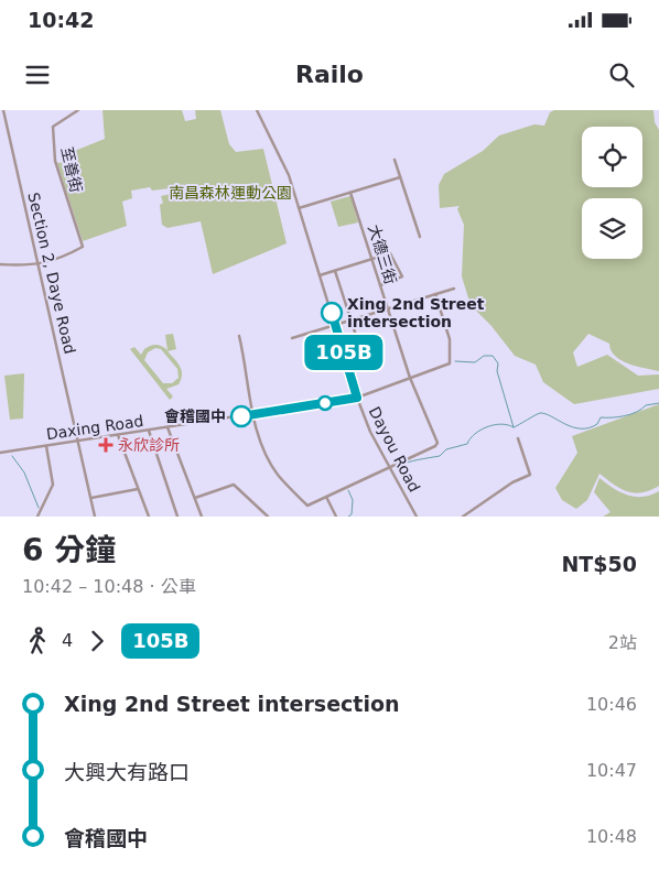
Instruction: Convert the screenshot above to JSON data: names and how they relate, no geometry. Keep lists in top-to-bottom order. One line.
{"streets":{"street":["至善街","大德三街","Section 2, Daye Road","Daxing Road","Dayou Road"]},"crossings":[["至善街","Section 2, Daye Road"],["大德三街","Daxing Road"],["大德三街","Dayou Road"],["Section 2, Daye Road","Daxing Road"],["Daxing Road","Dayou Road"]],"parks":["南昌森林運動公園"],"places":{"other":["Xing 2nd Street intersection","會稽國中"],"health":["永欣診所"]},"lines":["bus line 105B"],"page":{"status":"10:42","header":"Railo","on_map":"105B","heading":["6 分鐘","10:42 – 10:48 · 公車","NT$50"],"legs":["4","105B","2站"],"list":[{"name":"Xing 2nd Street intersection","value":"10:46"},{"name":"大興大有路口","value":"10:47"},{"name":"會稽國中","value":"10:48"}]}}
